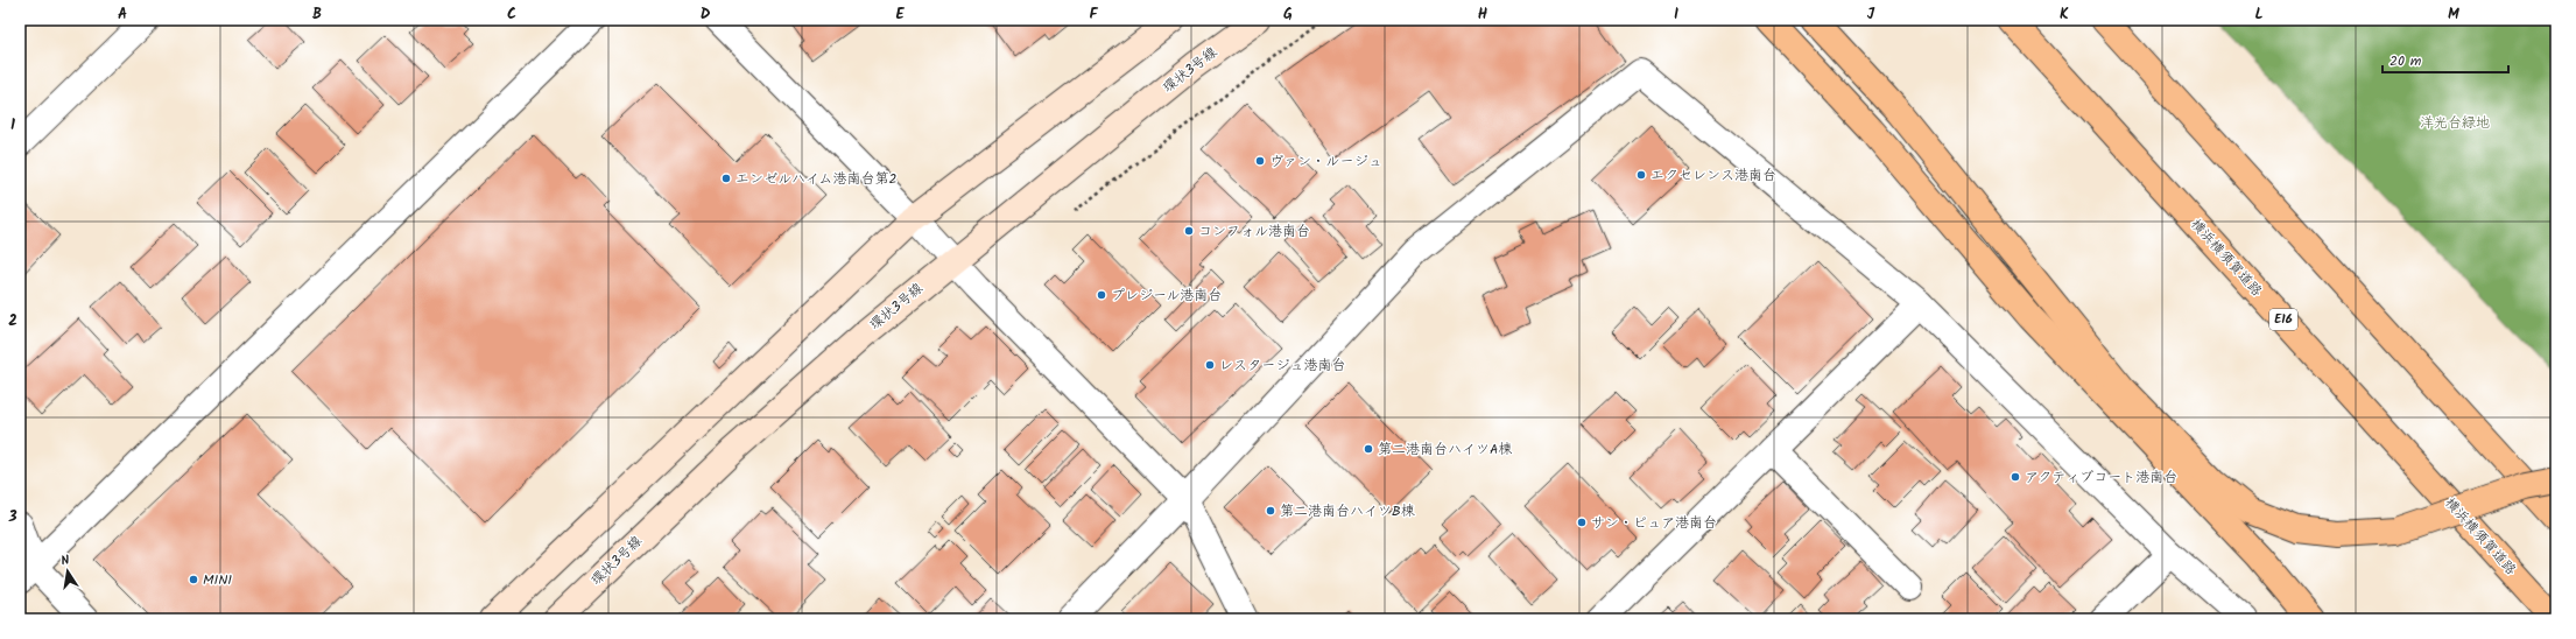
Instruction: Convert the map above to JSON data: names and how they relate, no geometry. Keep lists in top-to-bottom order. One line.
{"streets":{"highway":["横浜横須賀道路","E16"],"street":["環状3号線"]},"parks":["洋光台緑地"],"places":["ヴァン・ルージュ","エクセレンス港南台","エンゼルハイム港南台第2","コンフォル港南台","プレジール港南台","レスタージュ港南台","第二港南台ハイツA棟","アクティブコート港南台","第二港南台ハイツB棟","サン・ピュア港南台","MINI"],"scale_bar":"20 m","north":"top","grid":{"columns":["A","B","C","D","E","F","G","H","I","J","K","L","M"],"rows":["1","2","3"]}}
